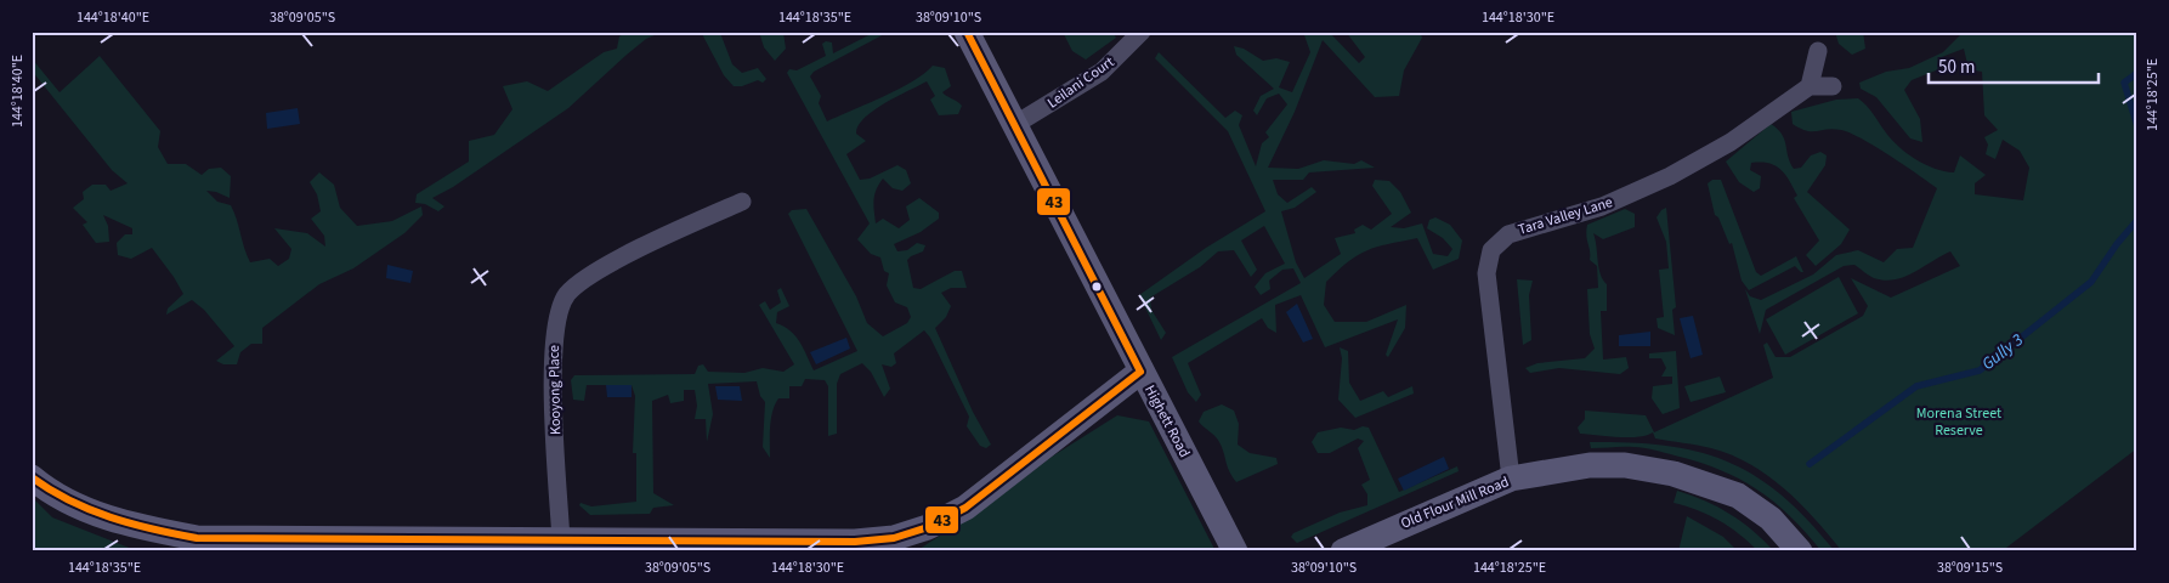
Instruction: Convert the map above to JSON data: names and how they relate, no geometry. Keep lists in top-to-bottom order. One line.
{"streets":{"street":["Leilani Court","Tara Valley Lane","Kooyong Place","Highett Road","Old Flour Mill Road"]},"crossings":[["Leilani Court","Highett Road"],["Tara Valley Lane","Old Flour Mill Road"]],"water":["Gully 3"],"parks":["Morena Street Reserve"],"lines":["transit line 43"],"scale_bar":"50 m","coordinates":["144°18'40\"E","38°09'05\"S","144°18'35\"E","38°09'10\"S","144°18'30\"E","144°18'25\"E","38°09'15\"S"]}
